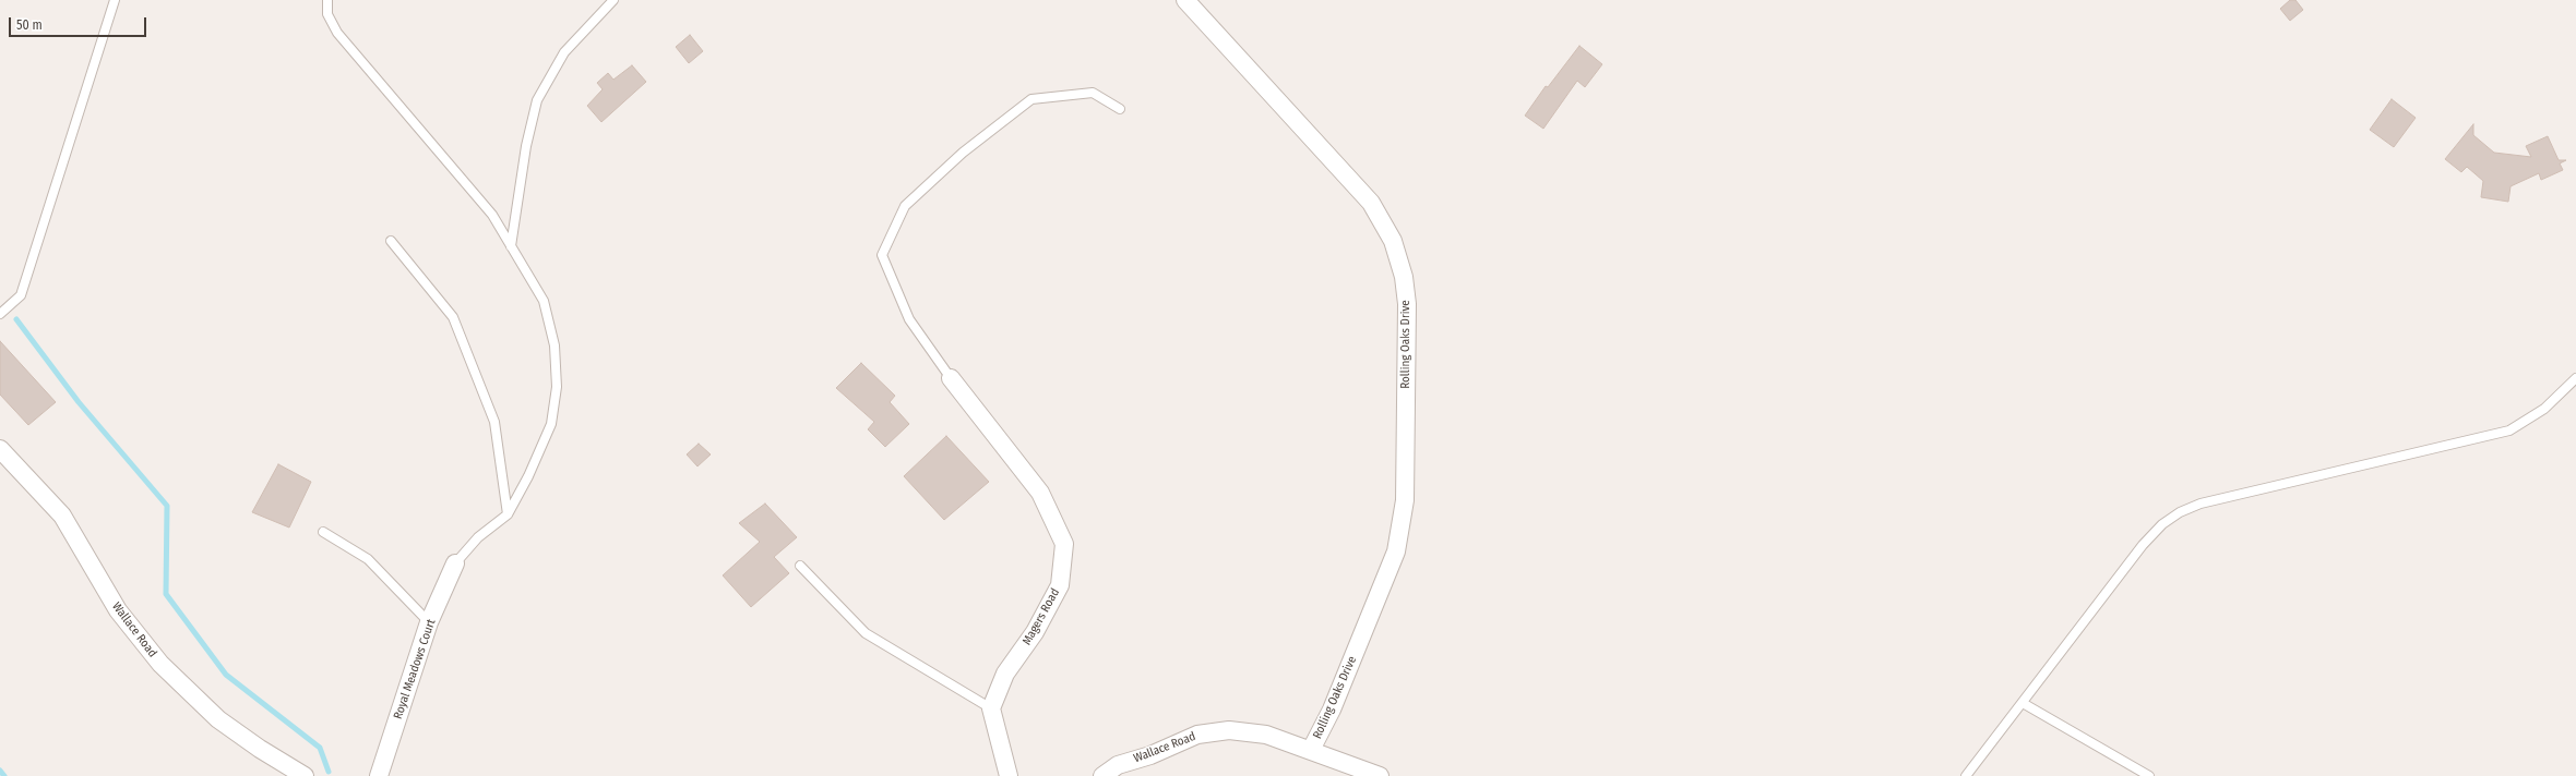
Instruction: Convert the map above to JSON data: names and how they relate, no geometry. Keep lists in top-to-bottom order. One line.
{"streets":{"street":["Rolling Oaks Drive","Magers Road","Wallace Road","Royal Meadows Court"]},"crossings":[["Rolling Oaks Drive","Wallace Road"]],"scale_bar":"50 m"}
